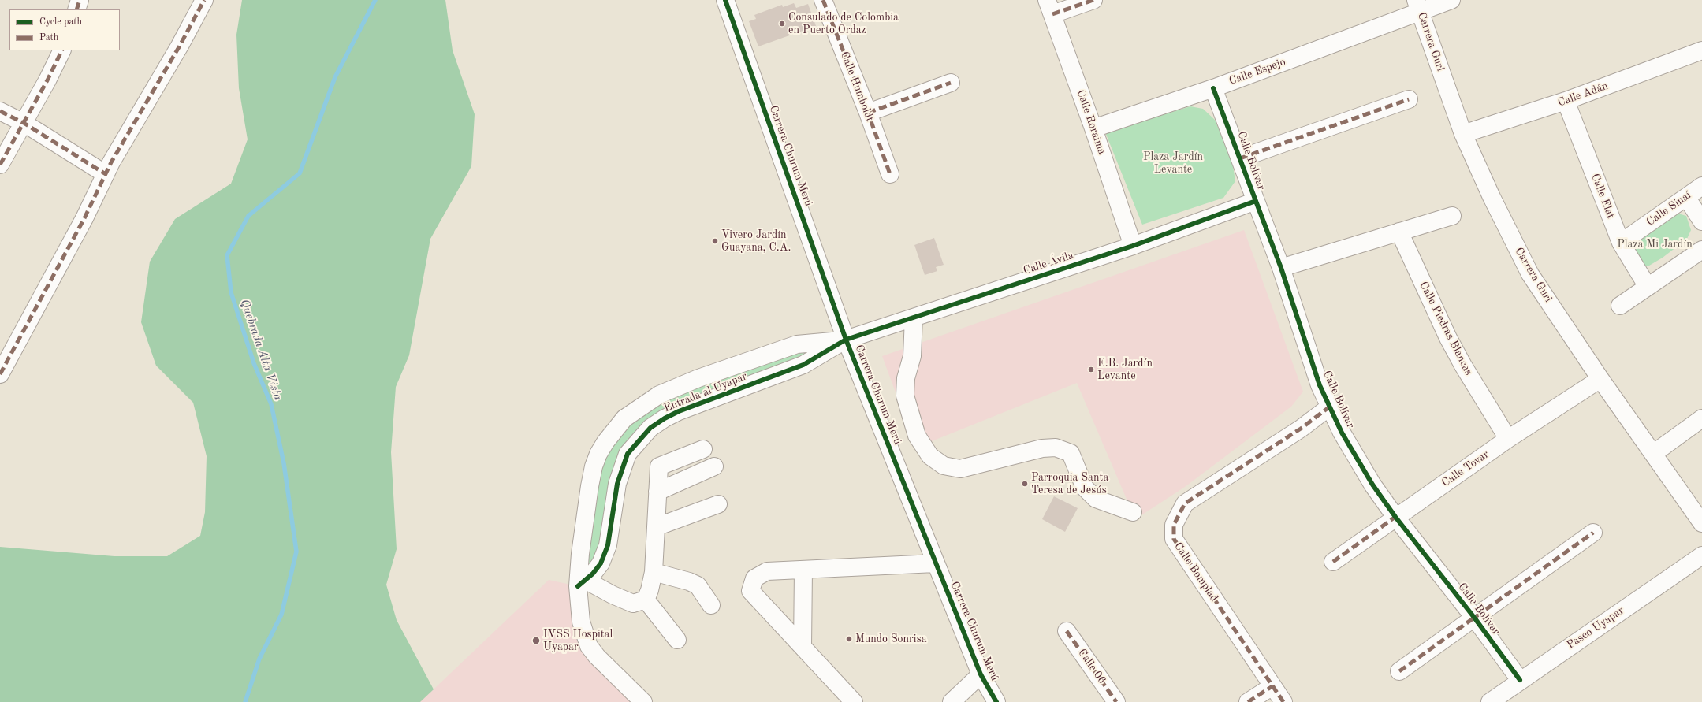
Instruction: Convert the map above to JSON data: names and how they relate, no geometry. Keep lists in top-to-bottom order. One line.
{"streets":{"street":["Carrera Guri","Calle Espejo","Calle Humboldt","Calle Adán","Calle Roraima","Carrera Churum Merú","Calle Bolívar","Calle Elat","Calle Sinaí","Calle Ávila","Calle Piedras Blancas","Entrada al Uyapar","Calle Tovar","Calle Bomplad","Paseo Uyapar","Calle 06"]},"crossings":[["Carrera Guri","Calle Espejo"],["Carrera Guri","Calle Adán"],["Carrera Guri","Calle Tovar"],["Calle Espejo","Calle Roraima"],["Calle Espejo","Calle Bolívar"],["Calle Adán","Calle Elat"],["Calle Roraima","Calle Ávila"],["Carrera Churum Merú","Calle Ávila"],["Carrera Churum Merú","Entrada al Uyapar"],["Calle Bolívar","Calle Ávila"],["Calle Bolívar","Calle Tovar"],["Calle Bolívar","Calle Bomplad"],["Calle Bolívar","Paseo Uyapar"],["Calle Elat","Calle Sinaí"],["Calle Ávila","Entrada al Uyapar"],["Calle Piedras Blancas","Calle Tovar"]],"water":["Quebrada Alta Vista"],"parks":["Plaza Jardín Levante","Plaza Mi Jardín"],"places":["Consulado de Colombia en Puerto Ordaz","Vivero Jardín Guayana, C.A.","E.B. Jardín Levante","Parroquia Santa Teresa de Jesús","Mundo Sonrisa","IVSS Hospital Uyapar"],"legend":["Cycle path","Path"]}
